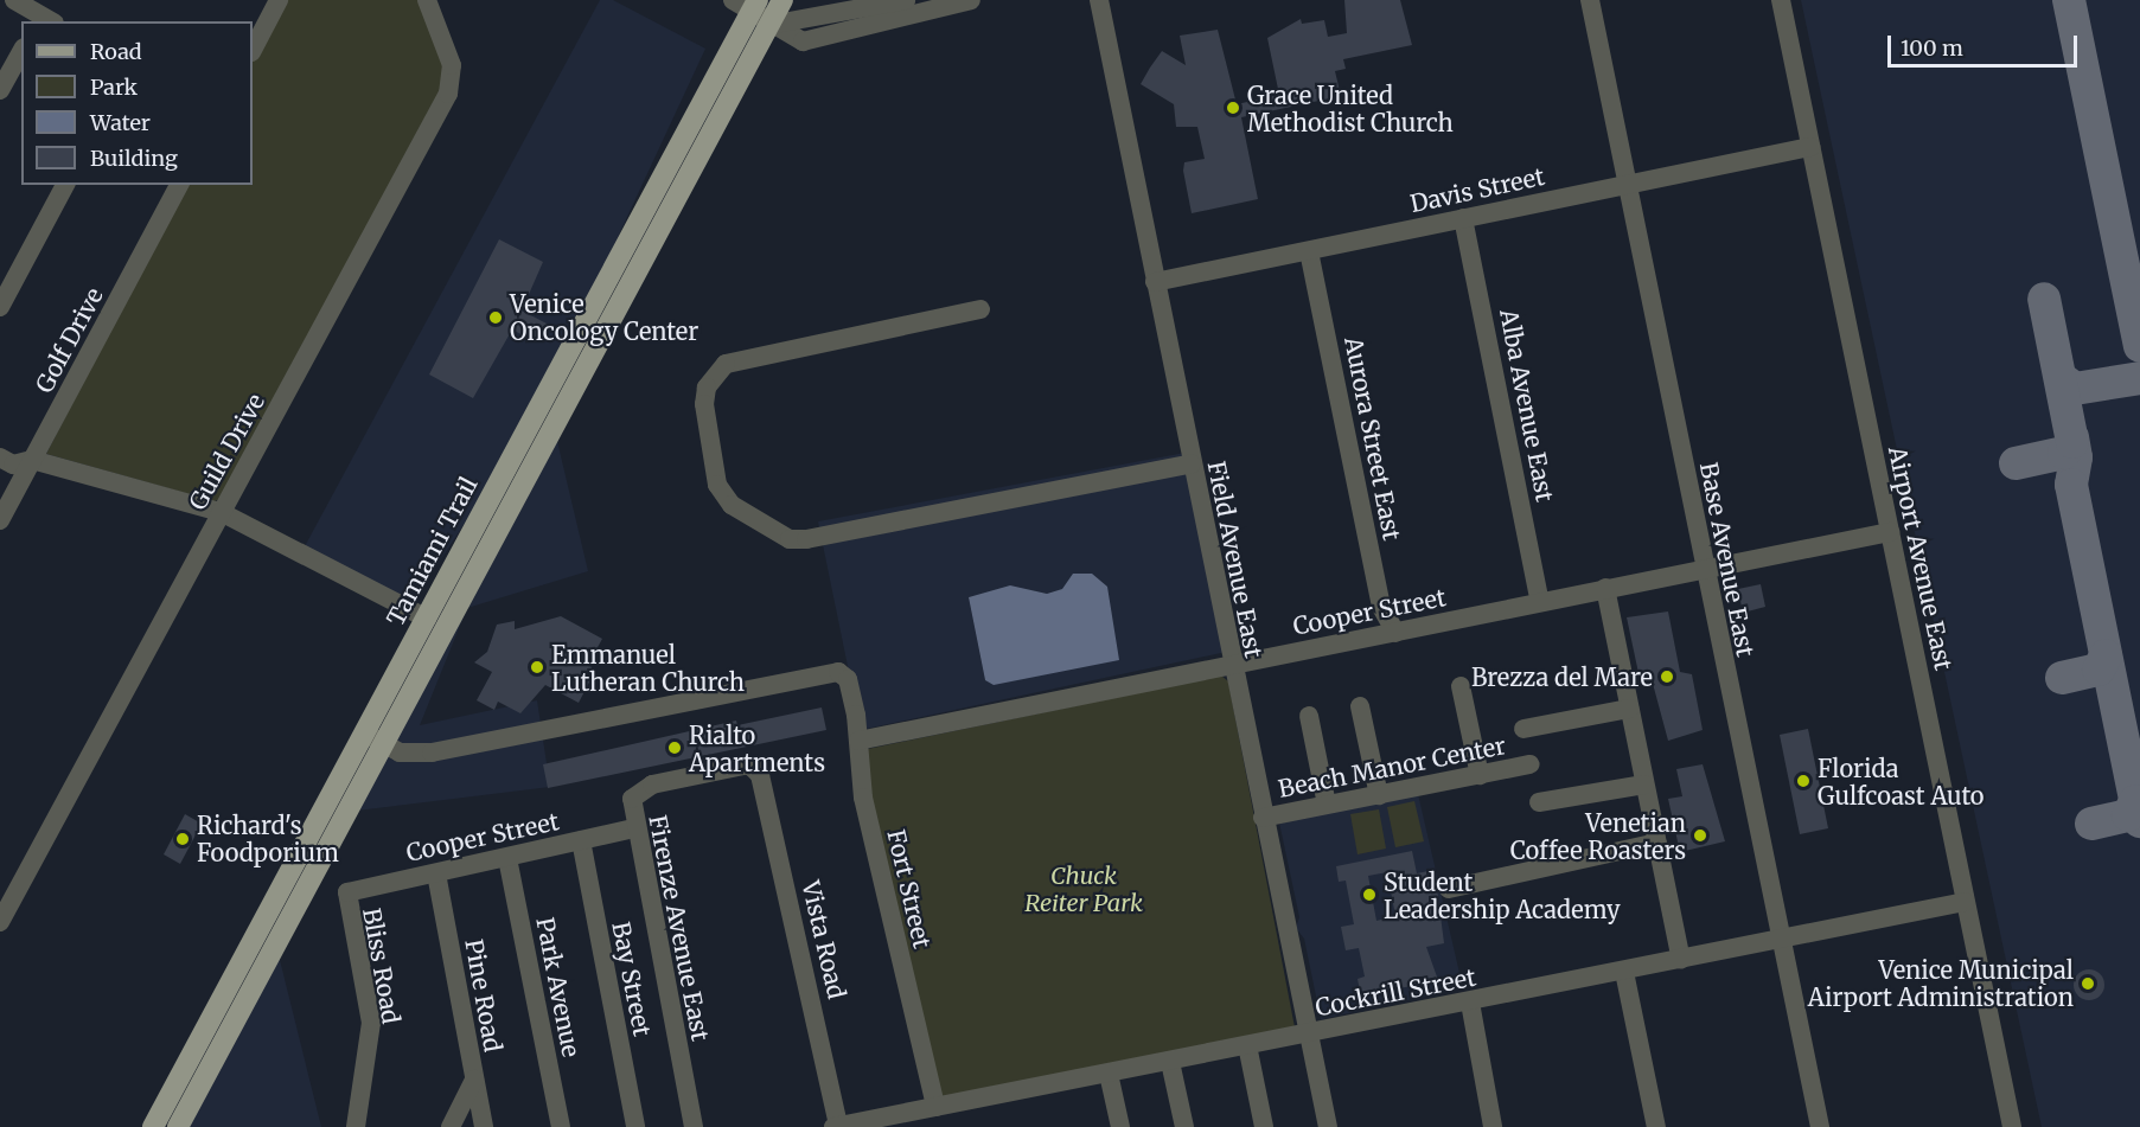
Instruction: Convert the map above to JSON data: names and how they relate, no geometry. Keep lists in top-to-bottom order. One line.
{"streets":{"main road":["Tamiami Trail"],"street":["Davis Street","Golf Drive","Alba Avenue East","Aurora Street East","Guild Drive","Airport Avenue East","Field Avenue East","Base Avenue East","Cooper Street","Beach Manor Center","Fort Street","Firenze Avenue East","Vista Road","Bliss Road","Bay Street","Park Avenue","Cockrill Street","Pine Road"]},"crossings":[["Davis Street","Alba Avenue East"],["Davis Street","Aurora Street East"],["Davis Street","Airport Avenue East"],["Davis Street","Field Avenue East"],["Davis Street","Base Avenue East"],["Alba Avenue East","Cooper Street"],["Aurora Street East","Cooper Street"],["Tamiami Trail","Fort Street"],["Airport Avenue East","Cooper Street"],["Airport Avenue East","Cockrill Street"],["Field Avenue East","Cooper Street"],["Field Avenue East","Beach Manor Center"],["Field Avenue East","Cockrill Street"],["Base Avenue East","Cooper Street"],["Base Avenue East","Cockrill Street"],["Cooper Street","Fort Street"],["Cooper Street","Firenze Avenue East"],["Cooper Street","Bliss Road"],["Cooper Street","Bay Street"],["Cooper Street","Park Avenue"],["Cooper Street","Pine Road"],["Fort Street","Cockrill Street"],["Firenze Avenue East","Vista Road"],["Vista Road","Cockrill Street"]],"parks":["Chuck Reiter Park"],"places":["Grace United Methodist Church","Venice Oncology Center","Emmanuel Lutheran Church","Brezza del Mare","Rialto Apartments","Florida Gulfcoast Auto","Venetian Coffee Roasters","Richard's Foodporium","Student Leadership Academy","Venice Municipal Airport Administration"],"legend":["Road","Park","Water","Building"],"scale_bar":"100 m"}
